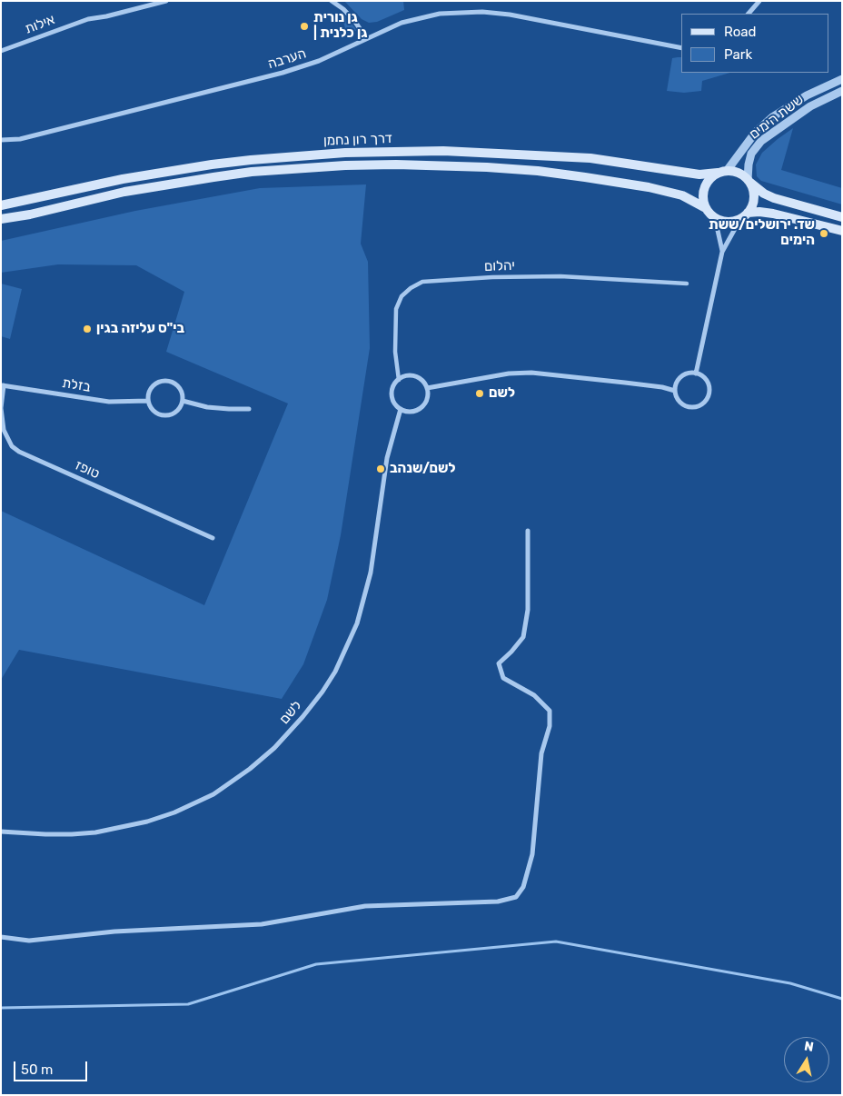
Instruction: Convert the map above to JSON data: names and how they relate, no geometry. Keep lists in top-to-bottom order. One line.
{"streets":{"main road":["דרך רון נחמן"],"street":["אילות","הערבה","ששת הימים","יהלום","בזלת","טופז","לשם"]},"crossings":[["ששת הימים","דרך רון נחמן"],["יהלום","לשם"],["בזלת","טופז"]],"places":["גן נורית | גן כלנית","שד. ירושלים/ששת הימים","בי\"ס עליזה בגין","לשם","לשם/שנהב"],"legend":["Road","Park"],"scale_bar":"50 m","north":"top"}
